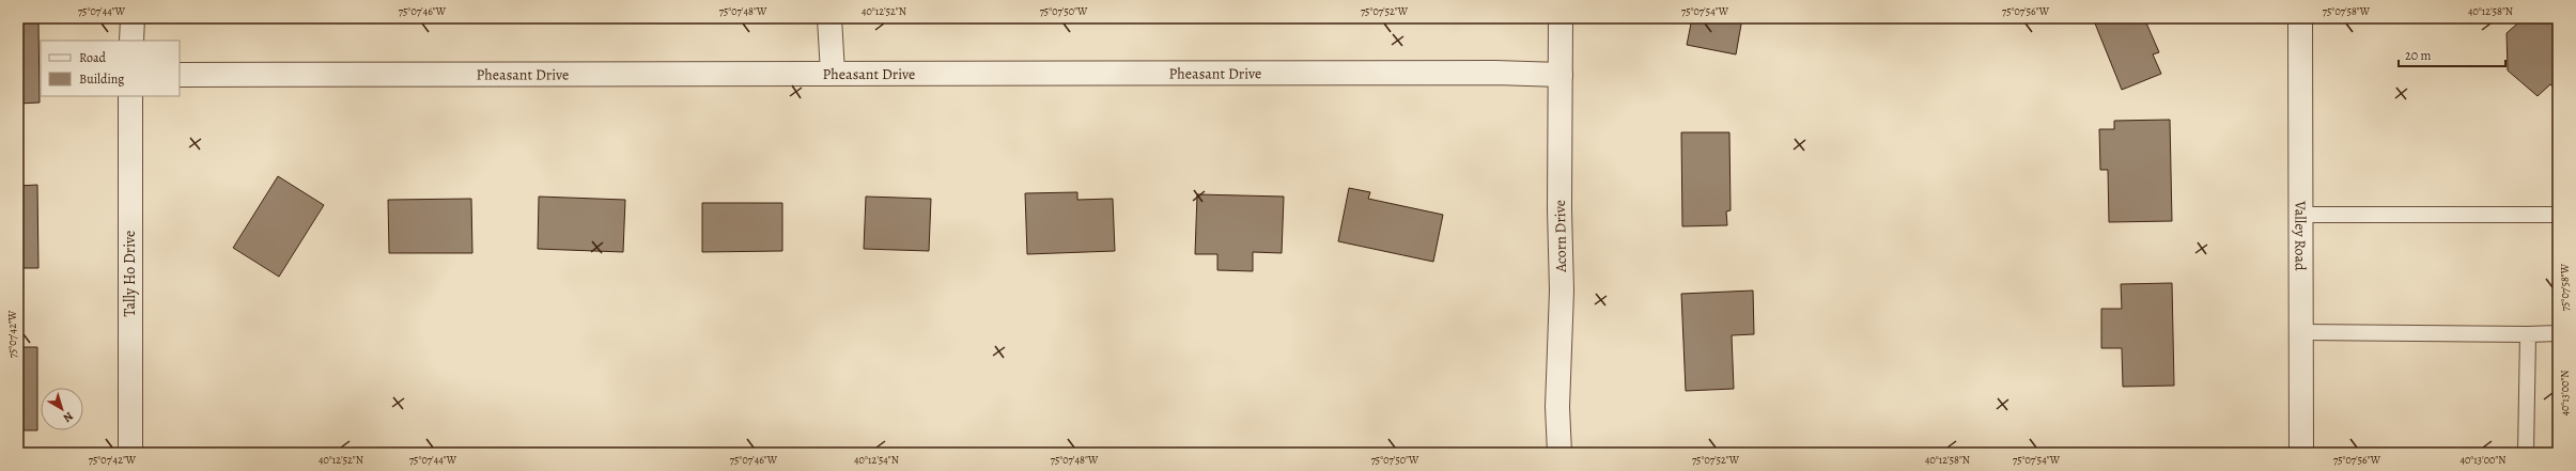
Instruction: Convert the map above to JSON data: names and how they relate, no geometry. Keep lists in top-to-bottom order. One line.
{"streets":{"street":["Pheasant Drive","Acorn Drive","Valley Road","Tally Ho Drive"]},"crossings":[["Pheasant Drive","Acorn Drive"]],"legend":["Road","Building"],"scale_bar":"20 m","north":"bottom right","coordinates":["75°07'44\"W","75°07'46\"W","75°07'48\"W","40°12'52\"N","75°07'50\"W","75°07'52\"W","75°07'54\"W","75°07'56\"W","75°07'58\"W","40°12'58\"N","75°07'42\"W","40°13'00\"N","40°12'54\"N"]}
